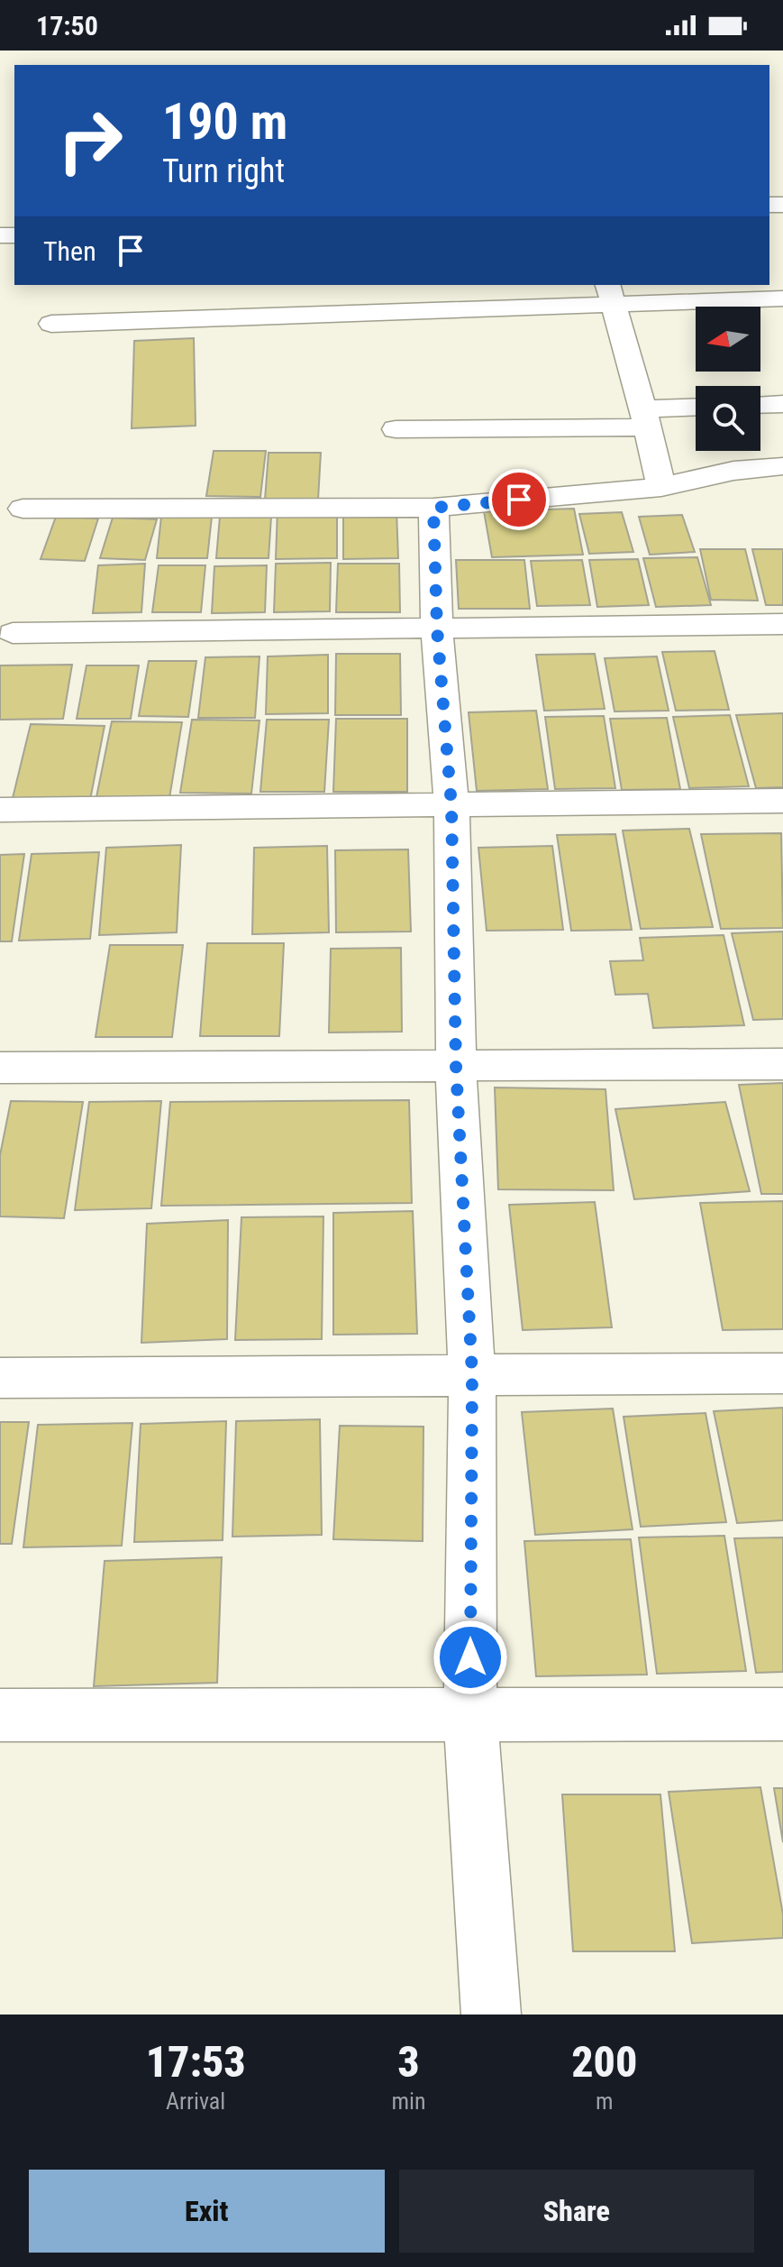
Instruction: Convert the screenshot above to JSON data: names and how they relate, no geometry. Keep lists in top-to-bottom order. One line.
{"north":"left","page":{"status":"17:50","turn":["190 m","Turn right"],"then":"Then","eta":["17:53","Arrival","3","min","200","m"],"buttons":["Exit","Share"]}}
